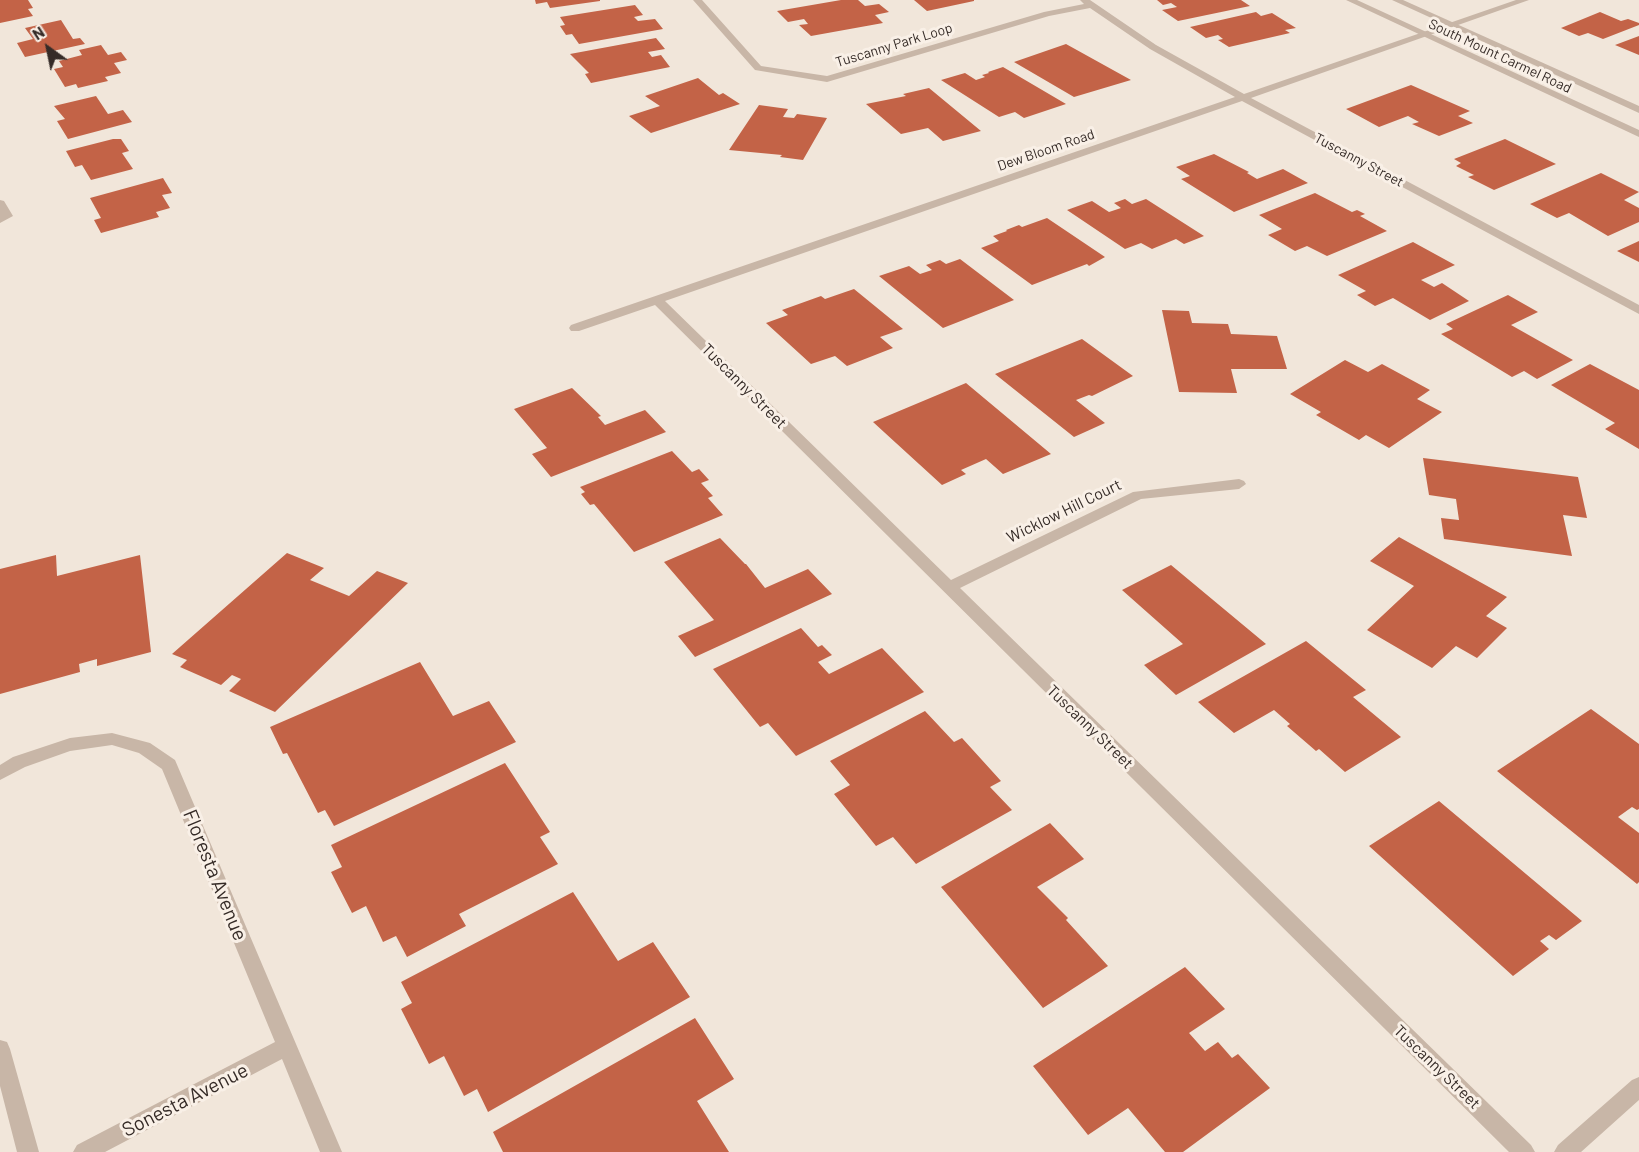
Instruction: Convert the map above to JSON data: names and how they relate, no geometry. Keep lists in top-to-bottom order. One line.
{"streets":{"street":["Tuscanny Park Loop","South Mount Carmel Road","Dew Bloom Road","Tuscanny Street","Wicklow Hill Court","Floresta Avenue","Sonesta Avenue"]},"crossings":[["Tuscanny Park Loop","Tuscanny Street"],["South Mount Carmel Road","Dew Bloom Road"],["Dew Bloom Road","Tuscanny Street"],["Tuscanny Street","Wicklow Hill Court"],["Floresta Avenue","Sonesta Avenue"]],"north":"top left"}
